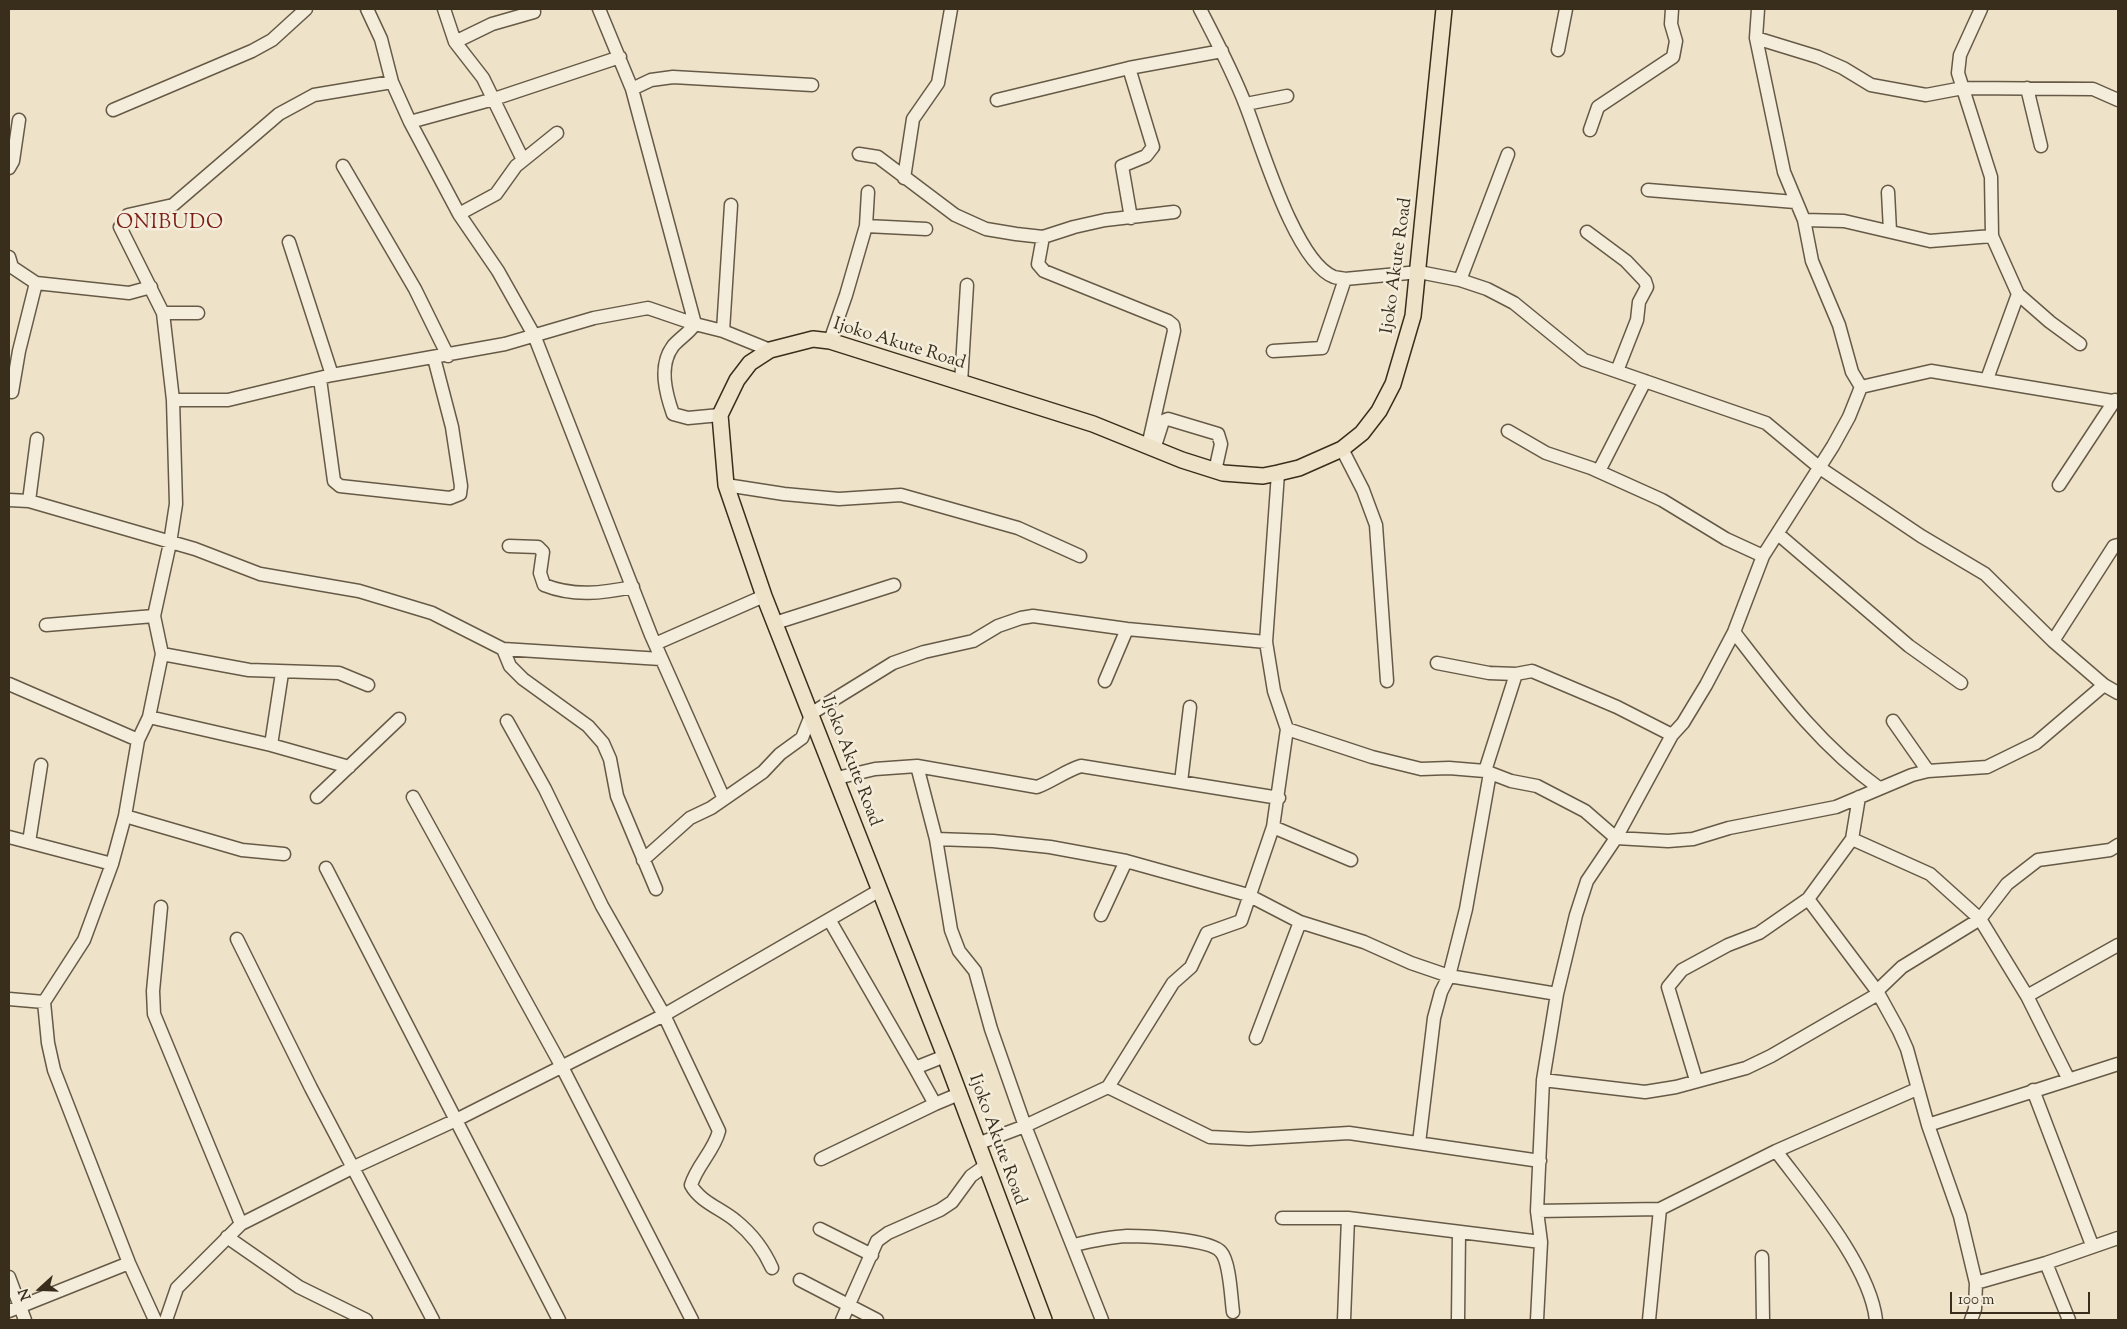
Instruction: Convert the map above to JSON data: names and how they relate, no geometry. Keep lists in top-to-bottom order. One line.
{"streets":{"main road":["Ijoko Akute Road"]},"districts":["ONIBUDO"],"scale_bar":"100 m","north":"left"}
